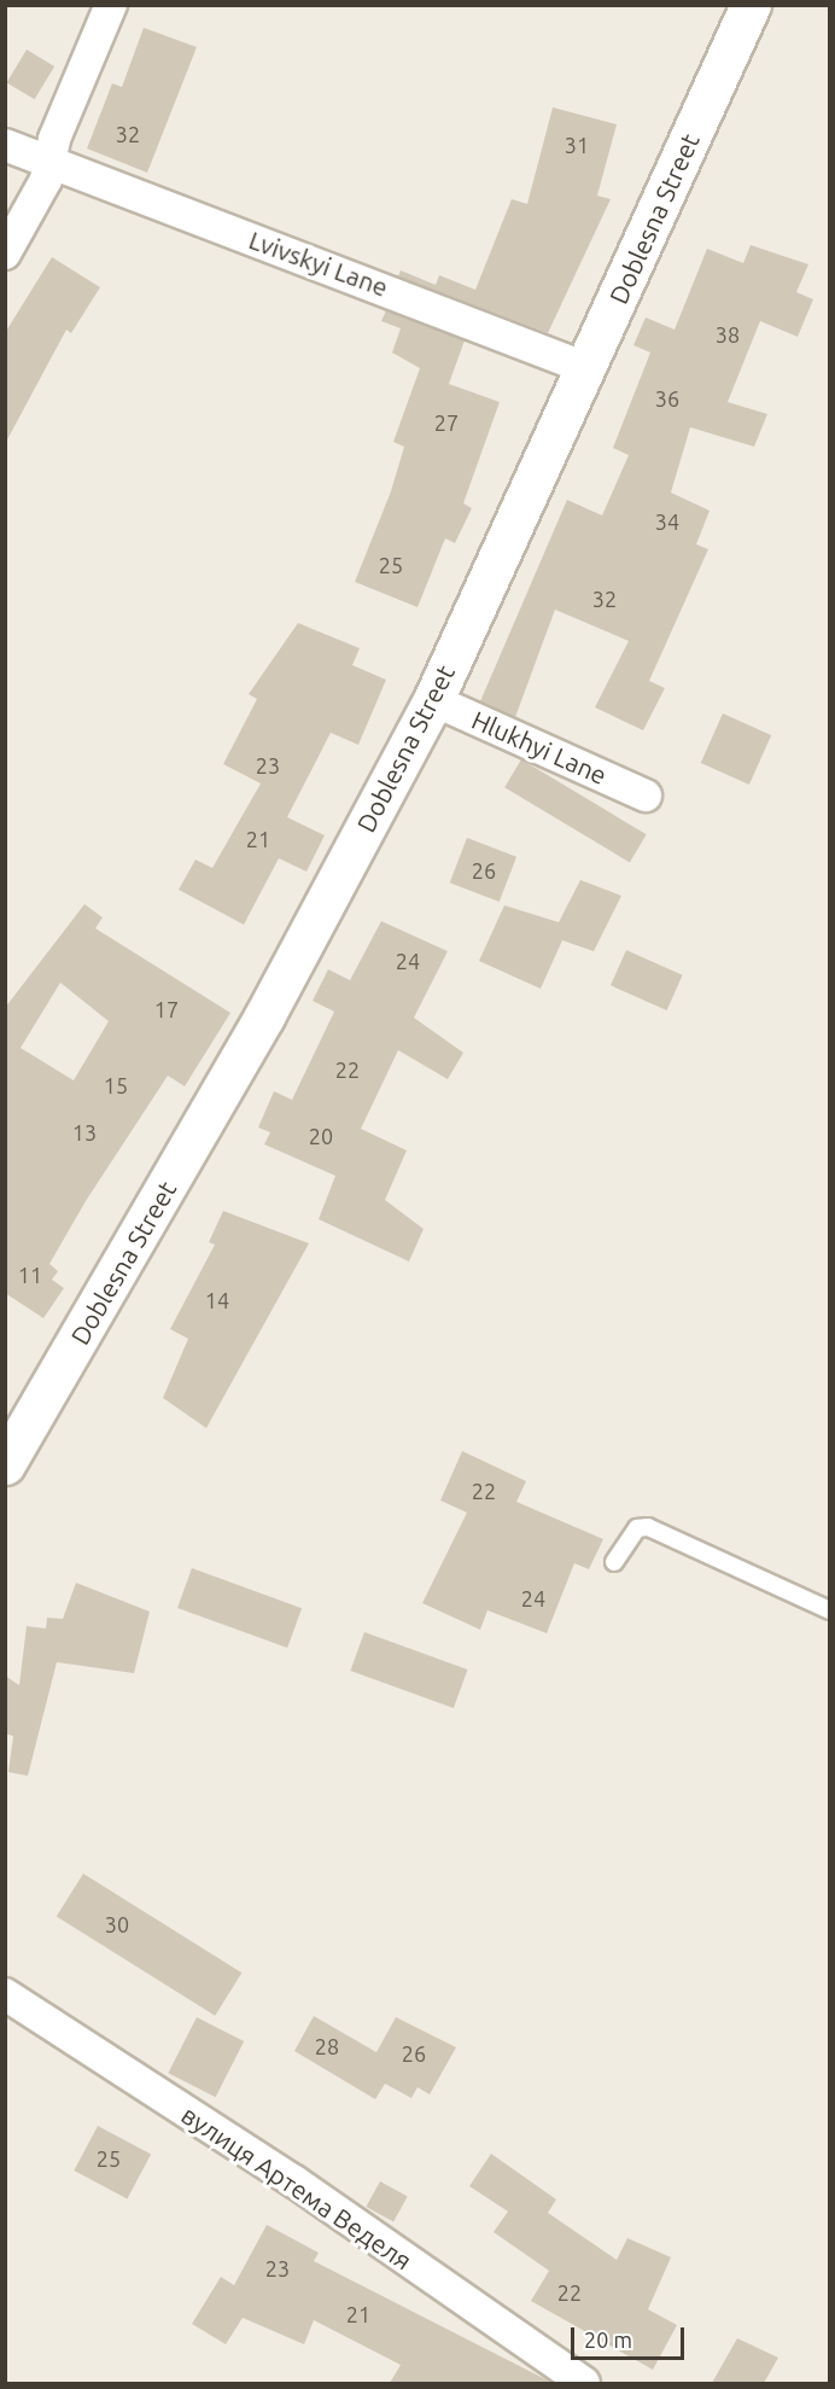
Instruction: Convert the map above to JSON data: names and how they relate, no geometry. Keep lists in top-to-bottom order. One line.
{"streets":{"street":["Doblesna Street","Lvivskyi Lane","Hlukhyi Lane","вулиця Артема Веделя"]},"crossings":[["Doblesna Street","Lvivskyi Lane"],["Doblesna Street","Hlukhyi Lane"]],"house_numbers":["32","31","38","36","27","34","25","32","23","21","26","24","17","22","15","13","20","11","14","22","24","30","28","26","25","23","22","21"],"scale_bar":"20 m"}
